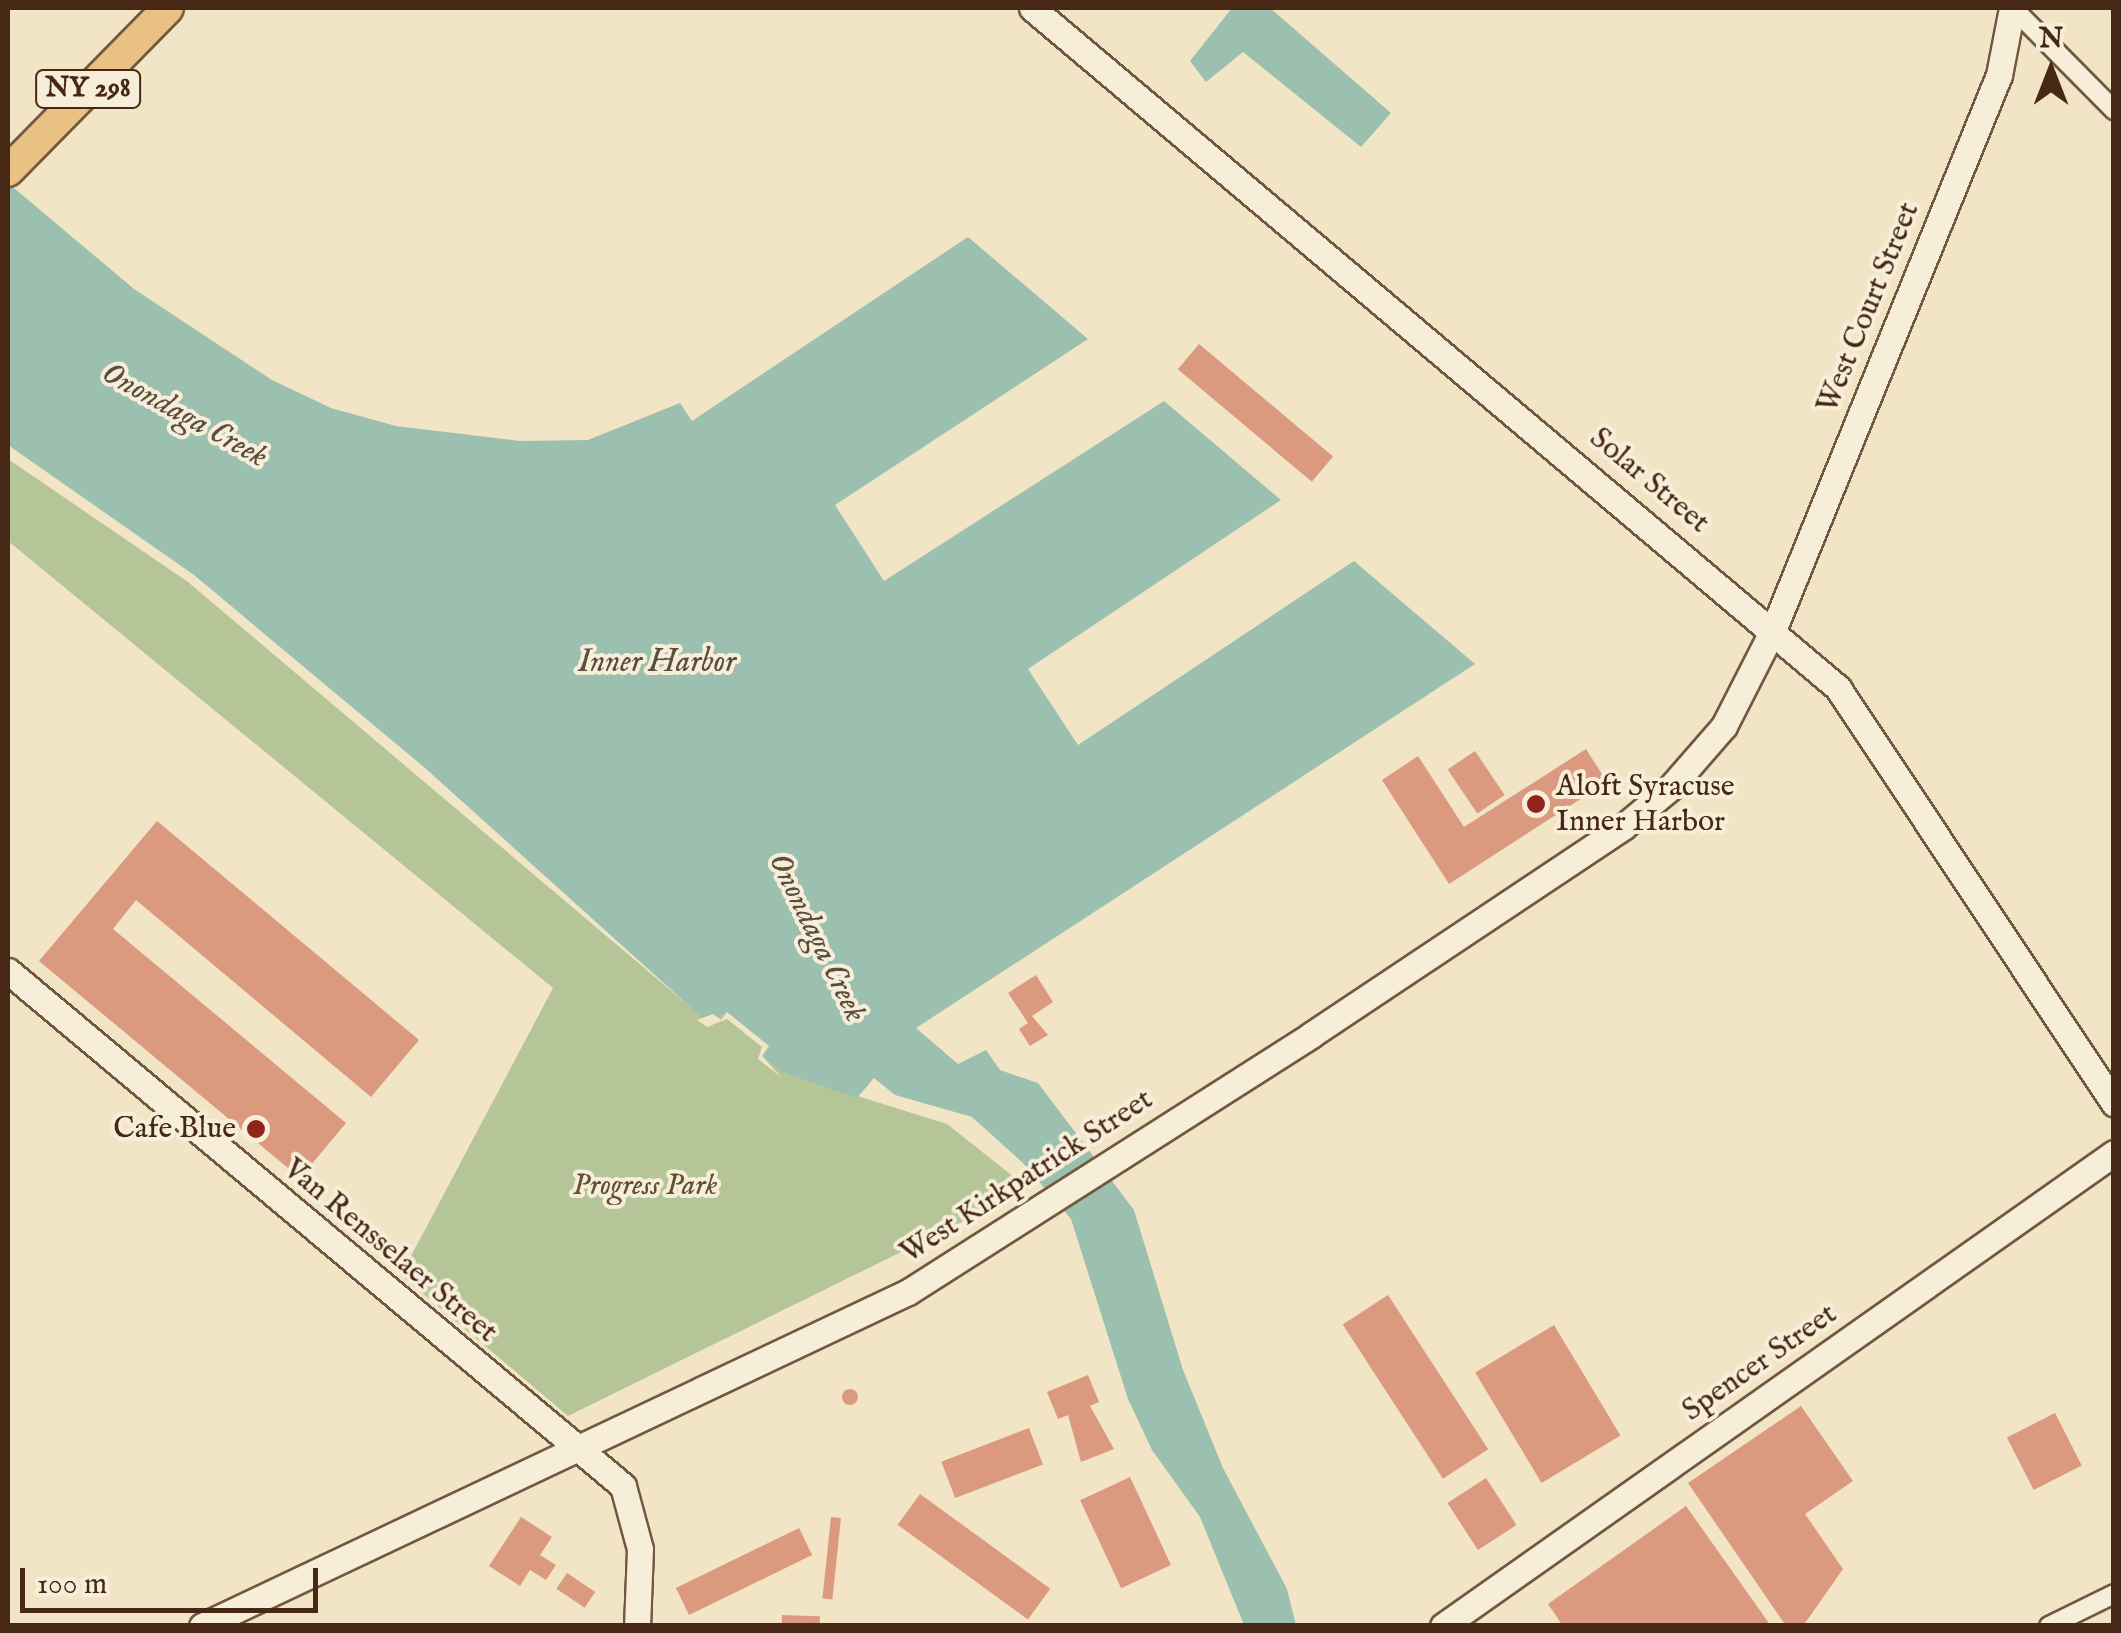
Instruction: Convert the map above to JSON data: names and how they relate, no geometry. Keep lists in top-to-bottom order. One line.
{"streets":{"main road":["NY 298"],"street":["West Court Street","Solar Street","West Kirkpatrick Street","Van Rensselaer Street","Spencer Street"]},"crossings":[["West Court Street","Solar Street"],["West Court Street","West Kirkpatrick Street"],["Solar Street","West Kirkpatrick Street"],["West Kirkpatrick Street","Van Rensselaer Street"]],"water":["Onondaga Creek","Inner Harbor"],"parks":["Progress Park"],"places":["Aloft Syracuse Inner Harbor","Cafe Blue"],"scale_bar":"100 m","north":"top"}
